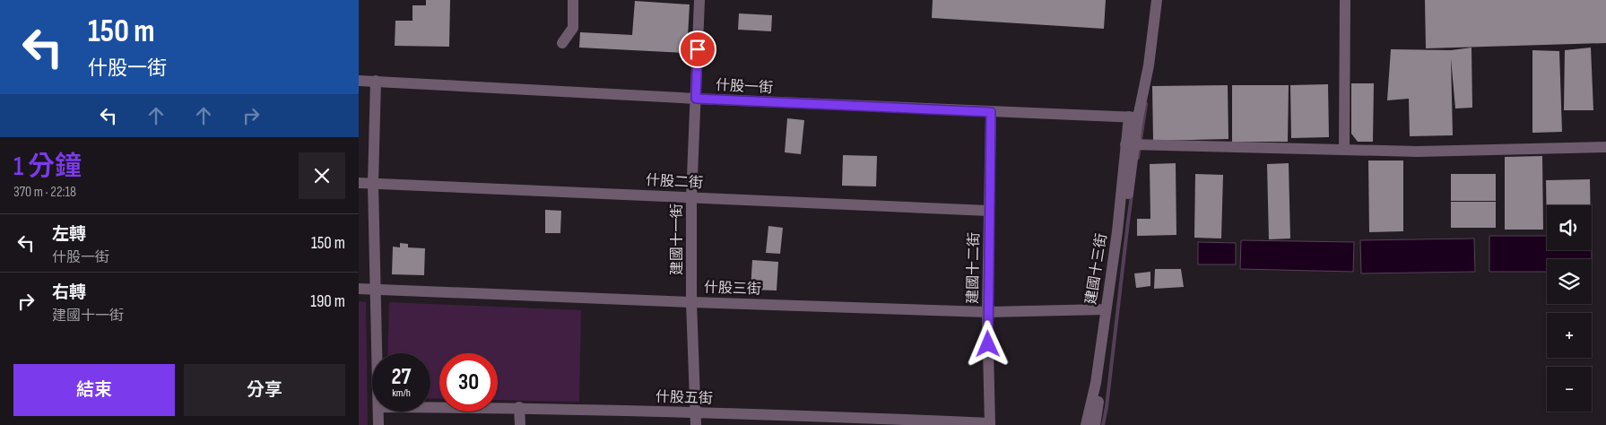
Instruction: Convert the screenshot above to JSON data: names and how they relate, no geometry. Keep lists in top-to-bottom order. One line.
{"streets":{"street":["什股一街","什股二街","建國十一街","建國十二街","建國十三街","什股三街","什股五街"]},"crossings":[["什股一街","建國十一街"],["什股一街","建國十二街"],["什股一街","建國十三街"],["什股二街","建國十一街"],["什股二街","建國十二街"],["建國十一街","什股三街"],["建國十一街","什股五街"],["建國十二街","什股三街"],["建國十二街","什股五街"],["建國十三街","什股三街"]],"page":{"turn":["150 m","什股一街"],"heading":["1 分鐘","370 m · 22:18"],"map_buttons":["+","−"],"list":[{"name":"左轉","note":"什股一街","value":"150 m"},{"name":"右轉","note":"建國十一街","value":"190 m"}],"speed":"27 km/h","limit":"30","buttons":["結束","分享"]}}
